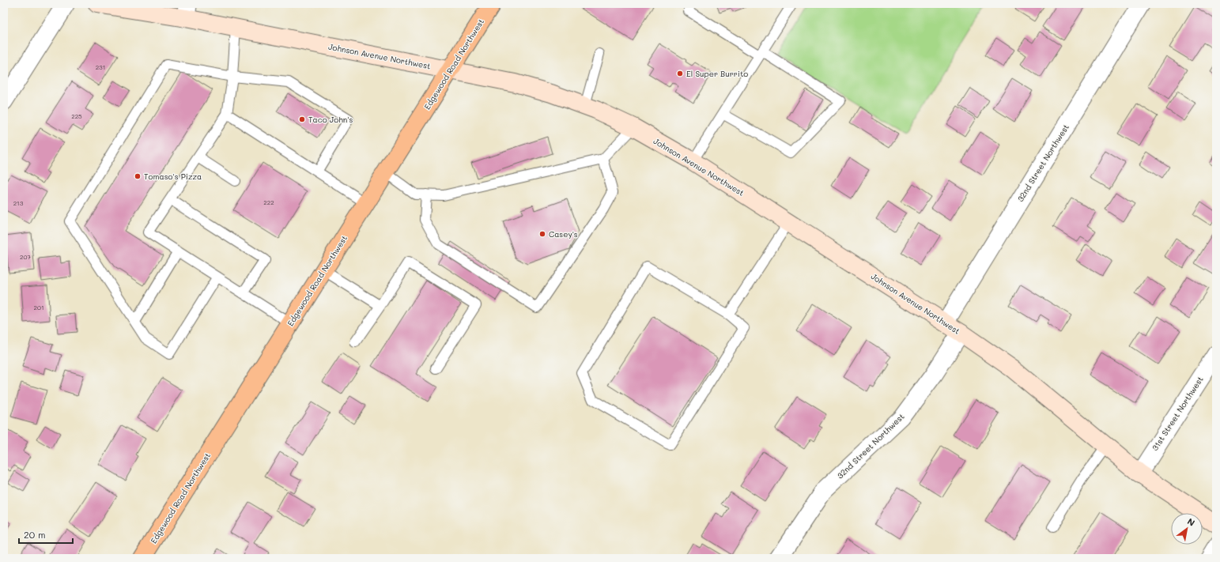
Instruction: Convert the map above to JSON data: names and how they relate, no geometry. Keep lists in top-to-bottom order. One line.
{"streets":{"main road":["Edgewood Road Northwest"],"street":["Johnson Avenue Northwest","32nd Street Northwest","31st Street Northwest"]},"crossings":[["Johnson Avenue Northwest","Edgewood Road Northwest"],["Johnson Avenue Northwest","32nd Street Northwest"],["Johnson Avenue Northwest","31st Street Northwest"]],"places":["El Super Burrito","Taco John's","Tomaso's Pizza","Casey's"],"house_numbers":["231","225","222","213","207","201"],"scale_bar":"20 m","north":"top right"}
